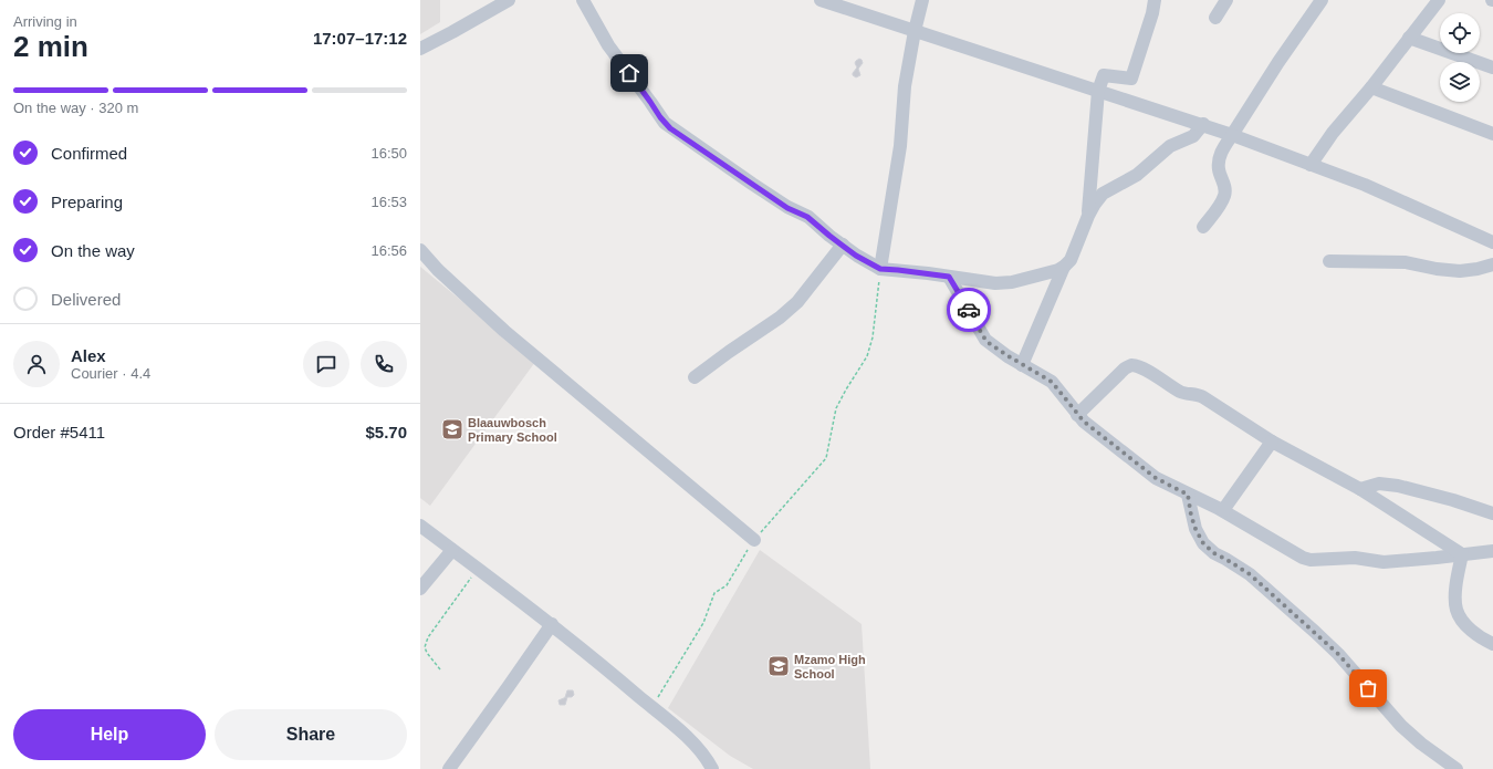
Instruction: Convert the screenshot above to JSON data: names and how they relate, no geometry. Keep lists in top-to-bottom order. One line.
{"places":{"school or university":["Blaauwbosch Primary School","Mzamo High School"]},"page":{"heading":["2 min","Arriving in","17:07–17:12"],"panel":["Alex","Courier · 4.4","Order #5411","$5.70"],"bar":"On the way · 320 m","list":[["Confirmed","16:50"],["Preparing","16:53"],["On the way","16:56"],"Delivered"],"buttons":["Help","Share"]}}
